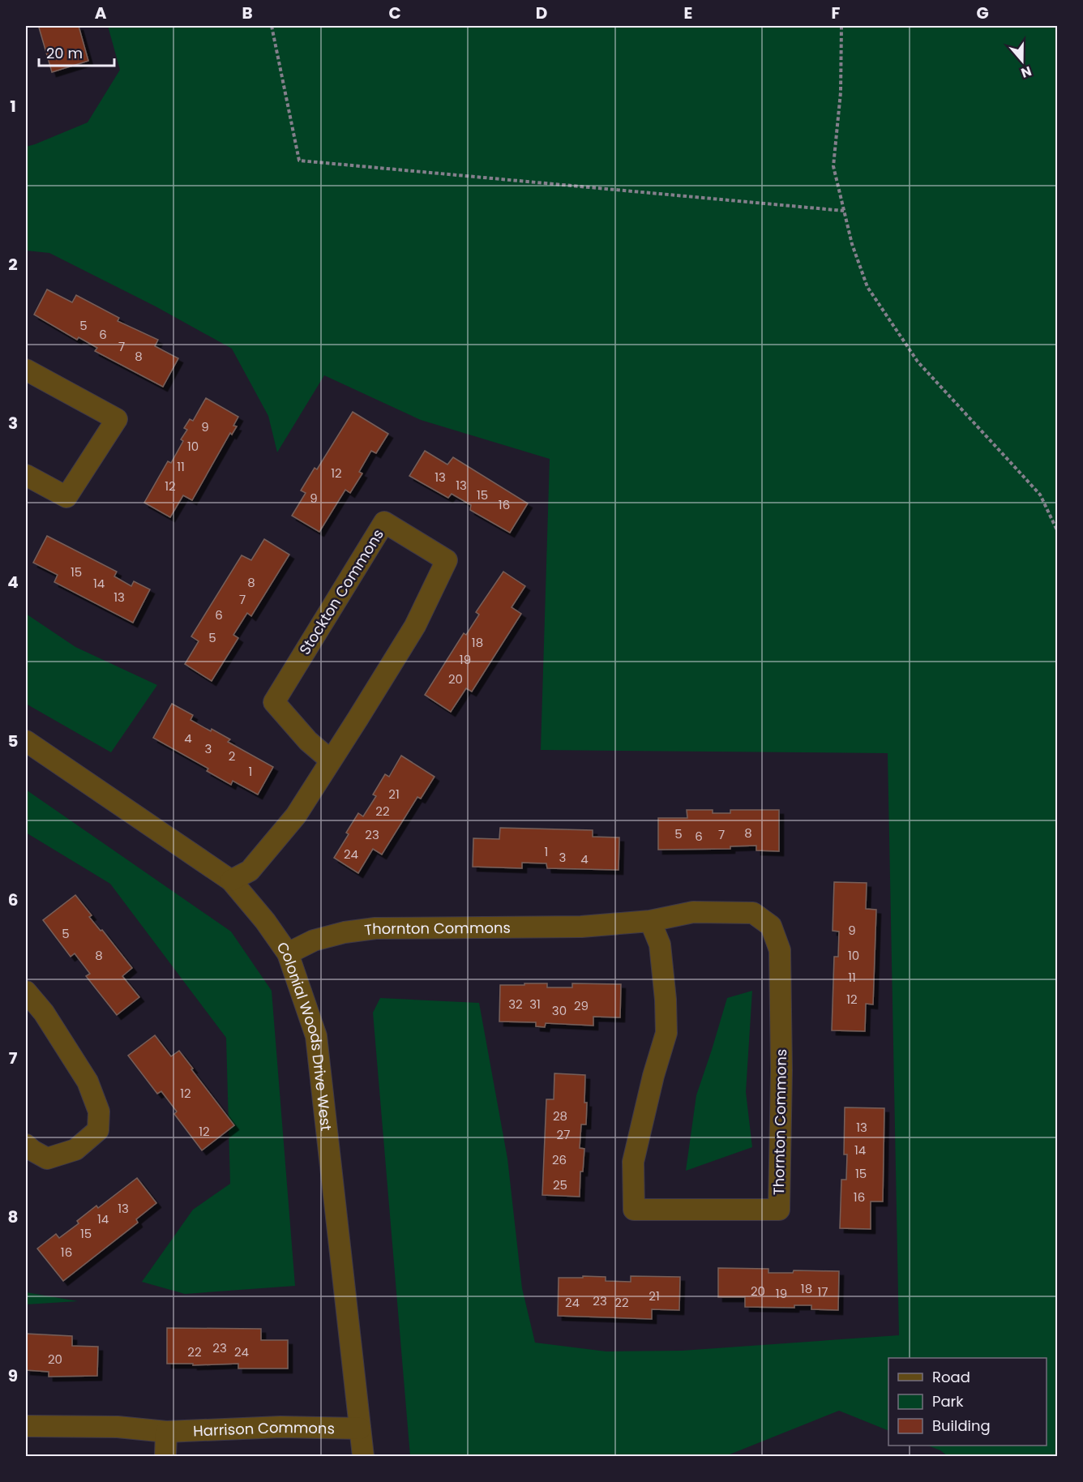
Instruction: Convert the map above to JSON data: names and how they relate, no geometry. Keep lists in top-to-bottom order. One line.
{"streets":{"street":["Stockton Commons","Thornton Commons","Colonial Woods Drive West","Harrison Commons"]},"crossings":[["Stockton Commons","Colonial Woods Drive West"],["Thornton Commons","Colonial Woods Drive West"],["Colonial Woods Drive West","Harrison Commons"]],"house_numbers":["5","6","7","8","9","10","11","12","13","13","12","15","9","16","15","8","14","13","7","6","5","18","19","20","4","3","2","1","21","22","8","5","23","7","6","1","24","3","4","9","5","8","10","11","12","32","31","29","30","12","28","13","12","27","14","26","15","25","16","13","14","15","16","18","20","17","19","21","23","24","22","23","22","24","20"],"legend":["Road","Park","Building"],"scale_bar":"20 m","north":"bottom","grid":{"columns":["A","B","C","D","E","F","G"],"rows":["1","2","3","4","5","6","7","8","9"]}}
